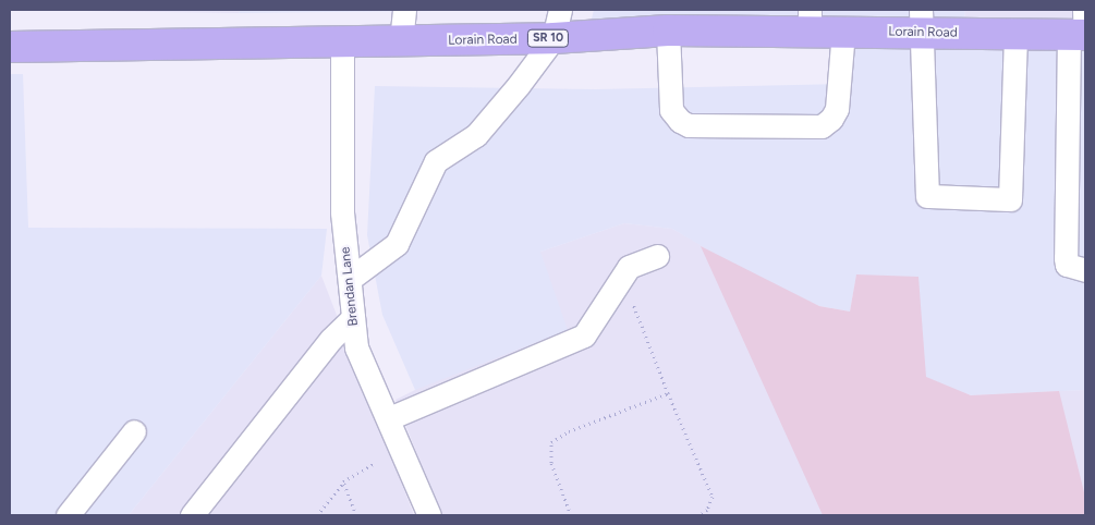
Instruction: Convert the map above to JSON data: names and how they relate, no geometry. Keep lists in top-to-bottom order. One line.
{"streets":{"main road":["Lorain Road","SR 10"],"street":["Brendan Lane"]},"crossings":[["Lorain Road","Brendan Lane"]]}
